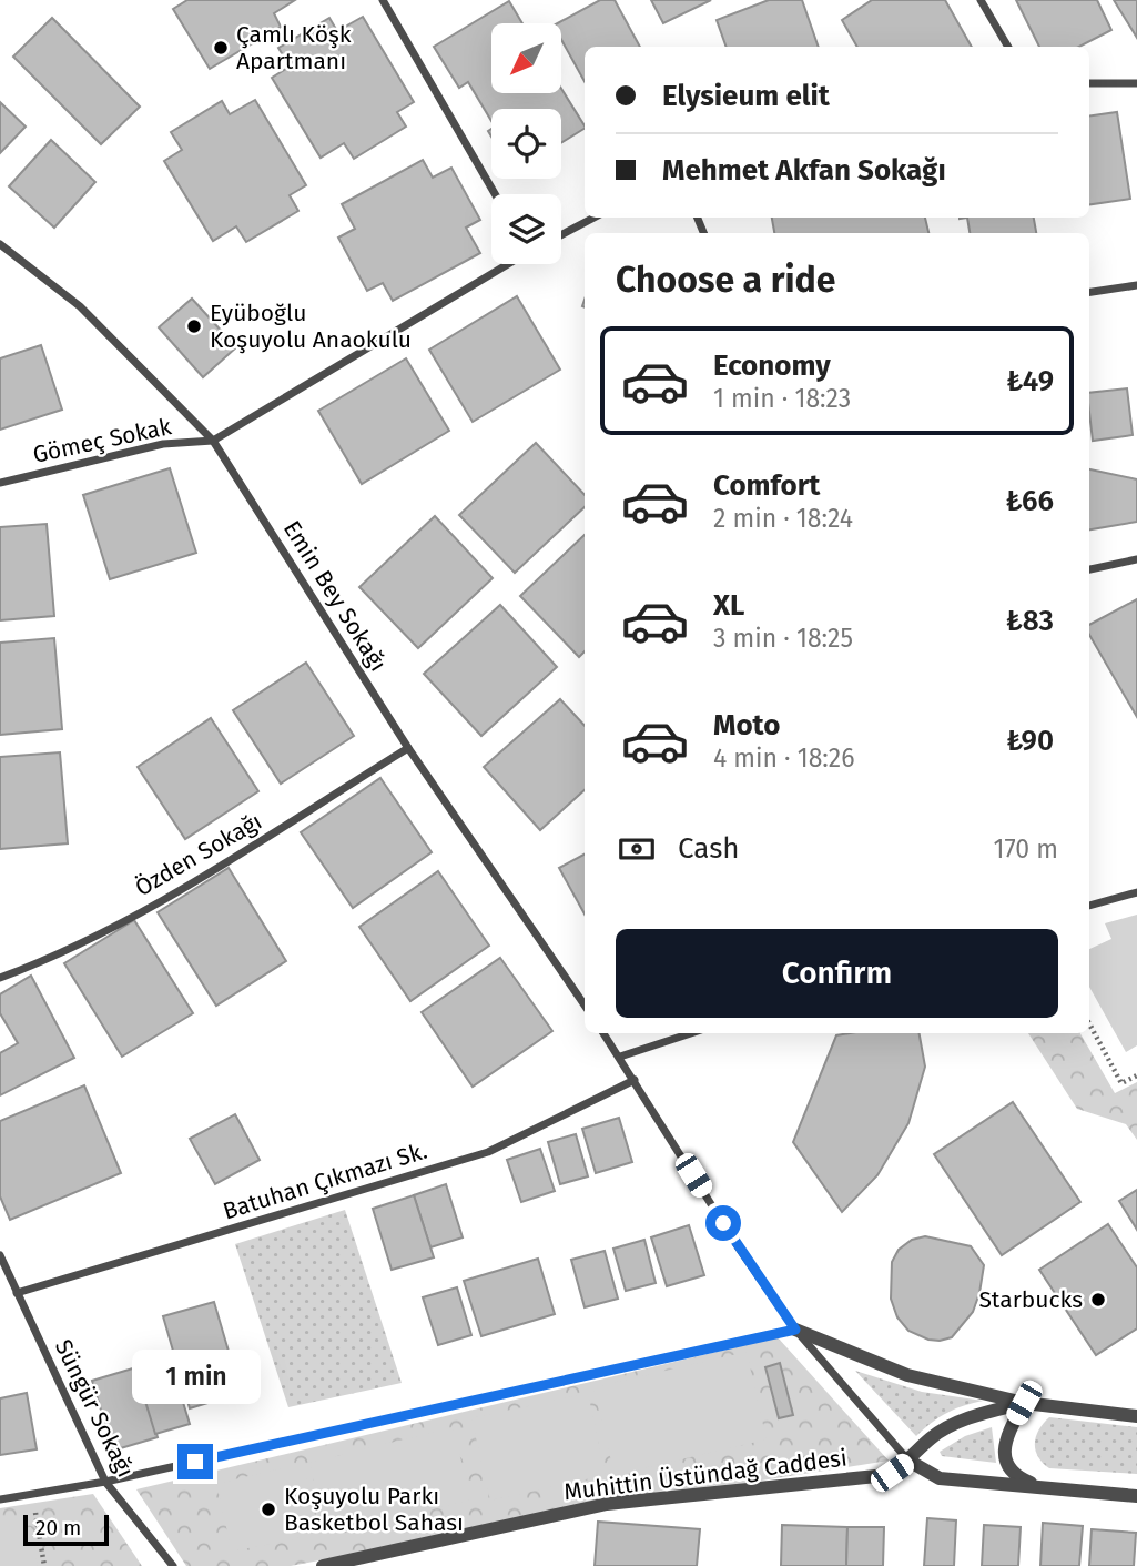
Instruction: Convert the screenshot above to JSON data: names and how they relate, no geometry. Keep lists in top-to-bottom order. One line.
{"streets":{"street":["Gömeç Sokak","Emin Bey Sokağı","Özden Sokağı","Batuhan Çıkmazı Sk.","Süngür Sokağı","Muhittin Üstündağ Caddesi"]},"crossings":[["Gömeç Sokak","Emin Bey Sokağı"],["Emin Bey Sokağı","Özden Sokağı"],["Batuhan Çıkmazı Sk.","Süngür Sokağı"]],"places":["Çamlı Köşk Apartmanı","Eyüboğlu Koşuyolu Anaokulu","Starbucks","Koşuyolu Parkı Basketbol Sahası"],"scale_bar":"20 m","north":"bottom left","page":{"banner":["Elysieum elit","Mehmet Akfan Sokağı"],"heading":"Choose a ride","list":[{"name":"Economy","note":"1 min · 18:23","value":"₺49"},{"name":"Comfort","note":"2 min · 18:24","value":"₺66"},{"name":"XL","note":"3 min · 18:25","value":"₺83"},{"name":"Moto","note":"4 min · 18:26","value":"₺90"}],"pay":["Cash","170 m"],"buttons":"Confirm","bubble":"1 min","scale":"20 m"}}
